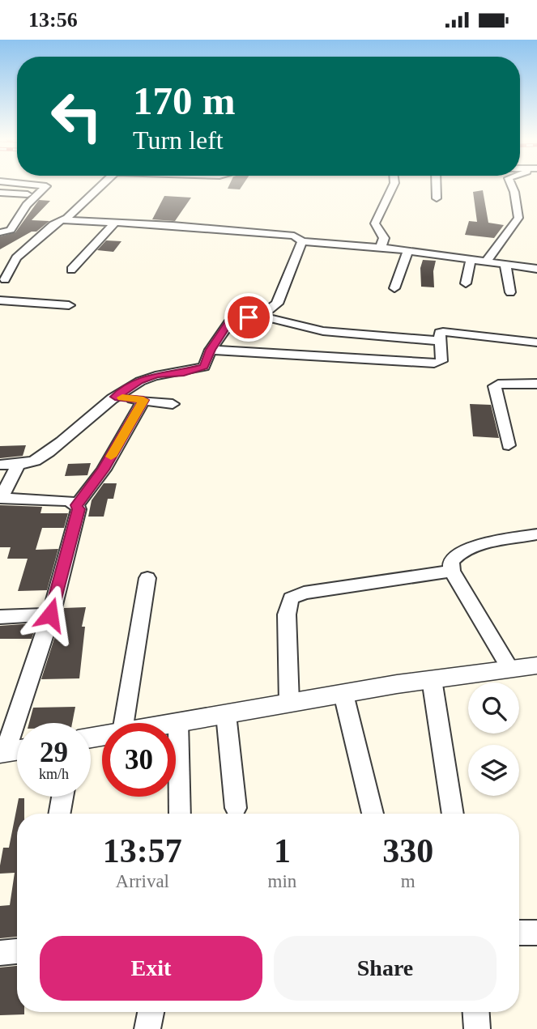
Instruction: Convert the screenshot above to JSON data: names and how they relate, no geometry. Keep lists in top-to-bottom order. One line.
{"page":{"status":"13:56","turn":["170 m","Turn left"],"speed":"29 km/h","limit":"30","eta":["13:57","Arrival","1","min","330","m"],"buttons":["Exit","Share"]}}
